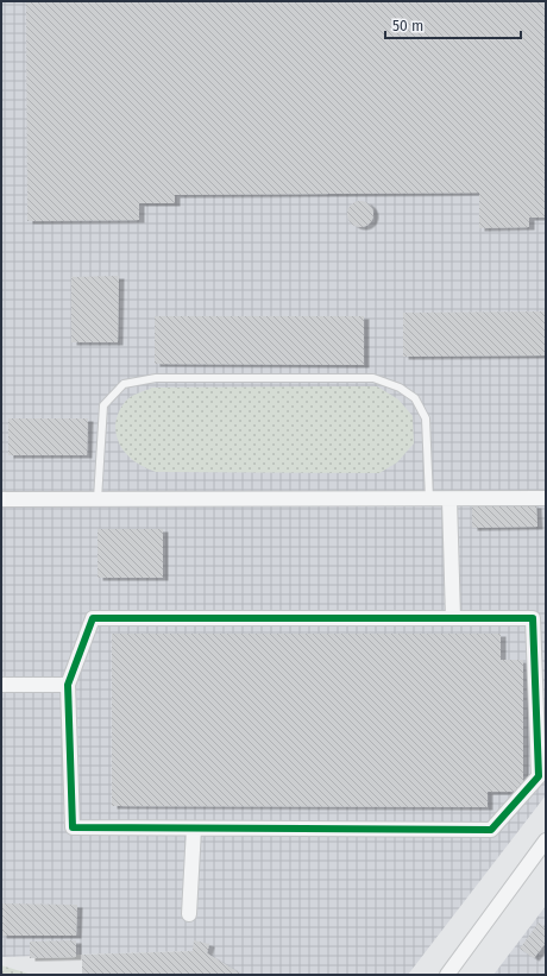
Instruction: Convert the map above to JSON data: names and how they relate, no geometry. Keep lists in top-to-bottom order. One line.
{"scale_bar":"50 m"}
